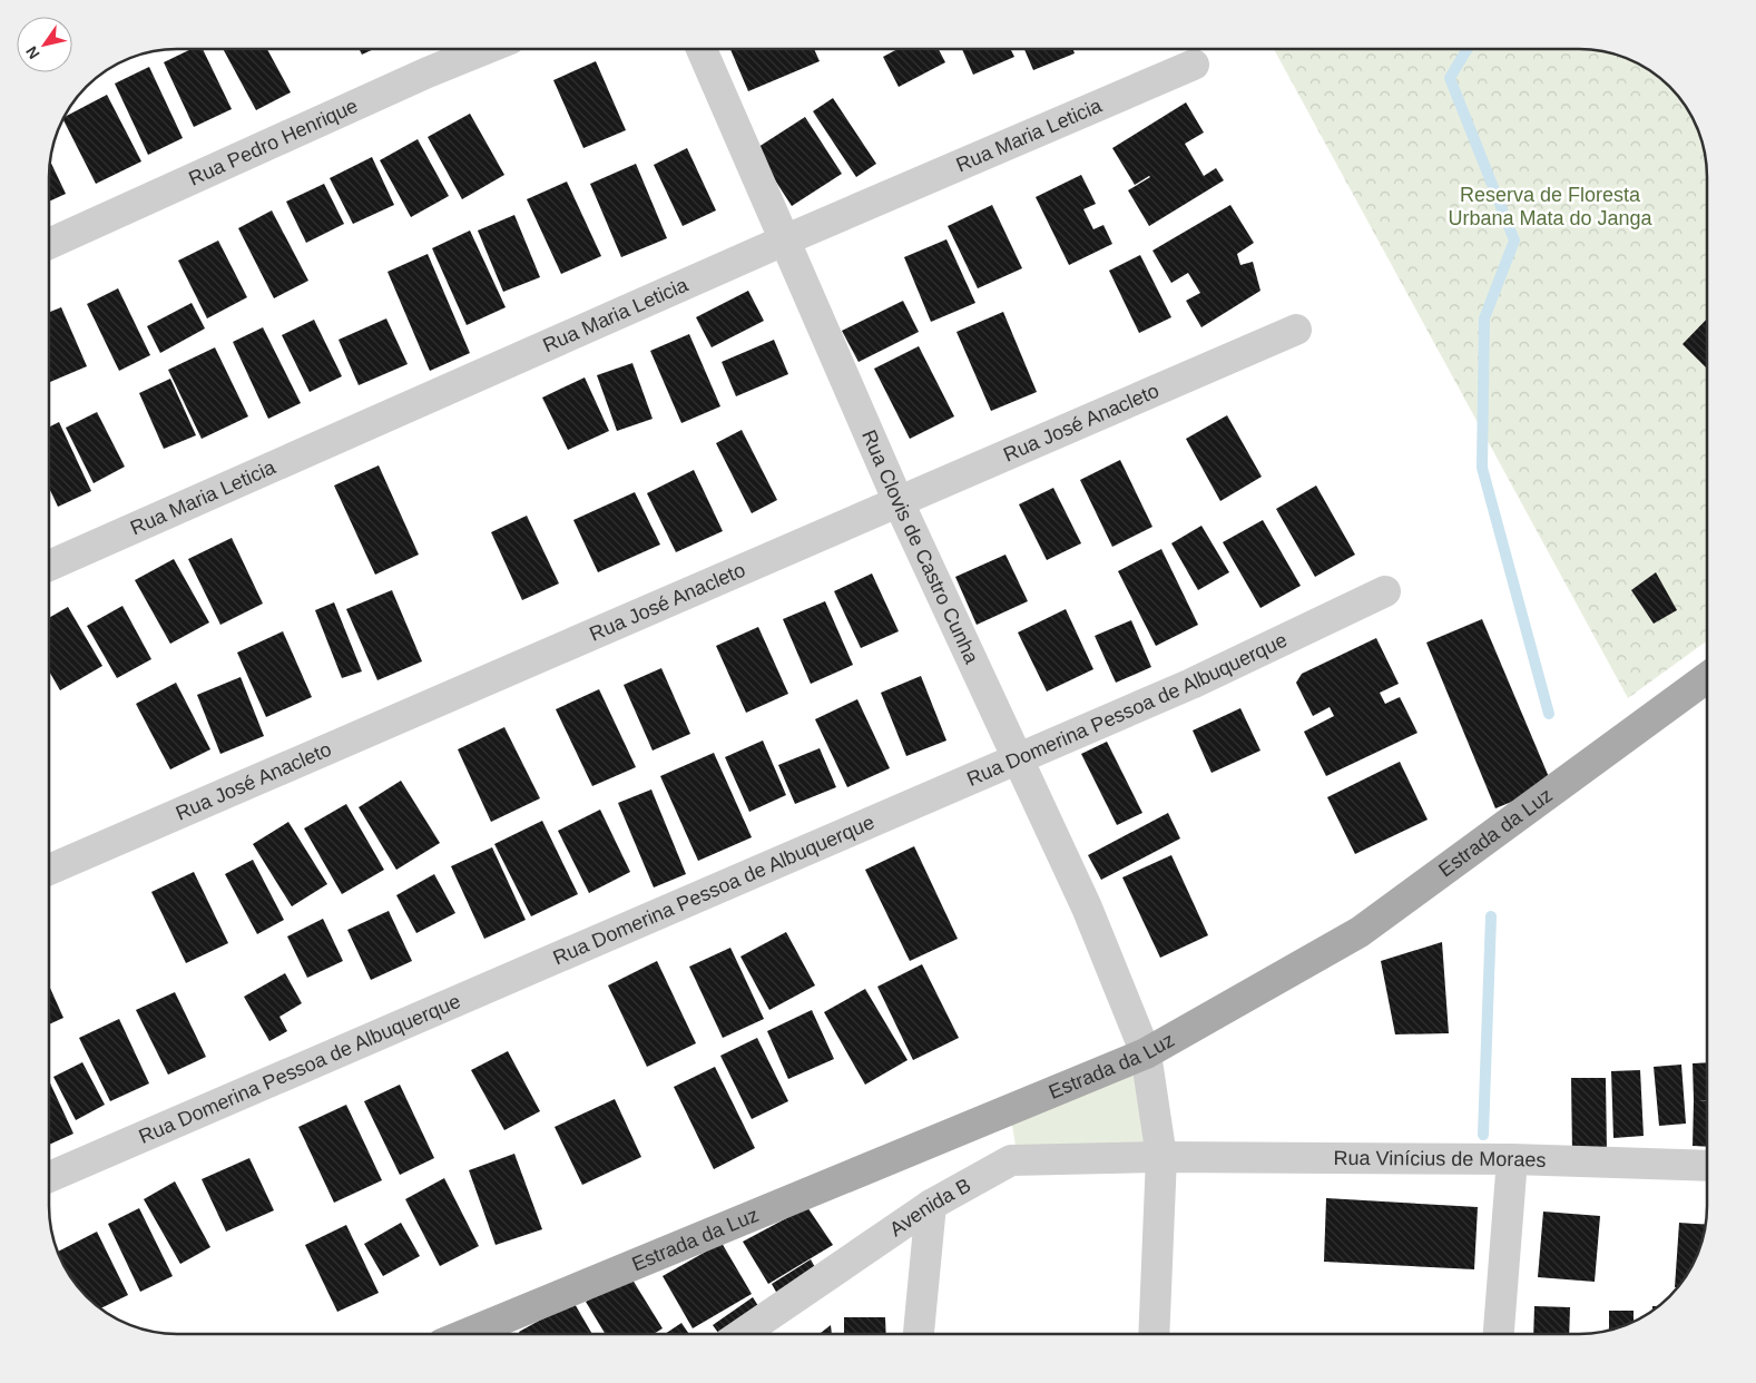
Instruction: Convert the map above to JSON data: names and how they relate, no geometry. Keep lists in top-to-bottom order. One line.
{"streets":{"main road":["Estrada da Luz"],"street":["Rua Maria Leticia","Rua Pedro Henrique","Rua José Anacleto","Rua Clovis de Castro Cunha","Rua Domerina Pessoa de Albuquerque","Rua Vinícius de Moraes","Avenida B"]},"crossings":[["Rua Maria Leticia","Rua Clovis de Castro Cunha"],["Rua José Anacleto","Rua Clovis de Castro Cunha"],["Rua Clovis de Castro Cunha","Rua Domerina Pessoa de Albuquerque"],["Rua Clovis de Castro Cunha","Estrada da Luz"],["Rua Clovis de Castro Cunha","Rua Vinícius de Moraes"],["Rua Clovis de Castro Cunha","Avenida B"],["Rua Vinícius de Moraes","Avenida B"]],"parks":["Reserva de Floresta Urbana Mata do Janga"],"north":"bottom left"}
